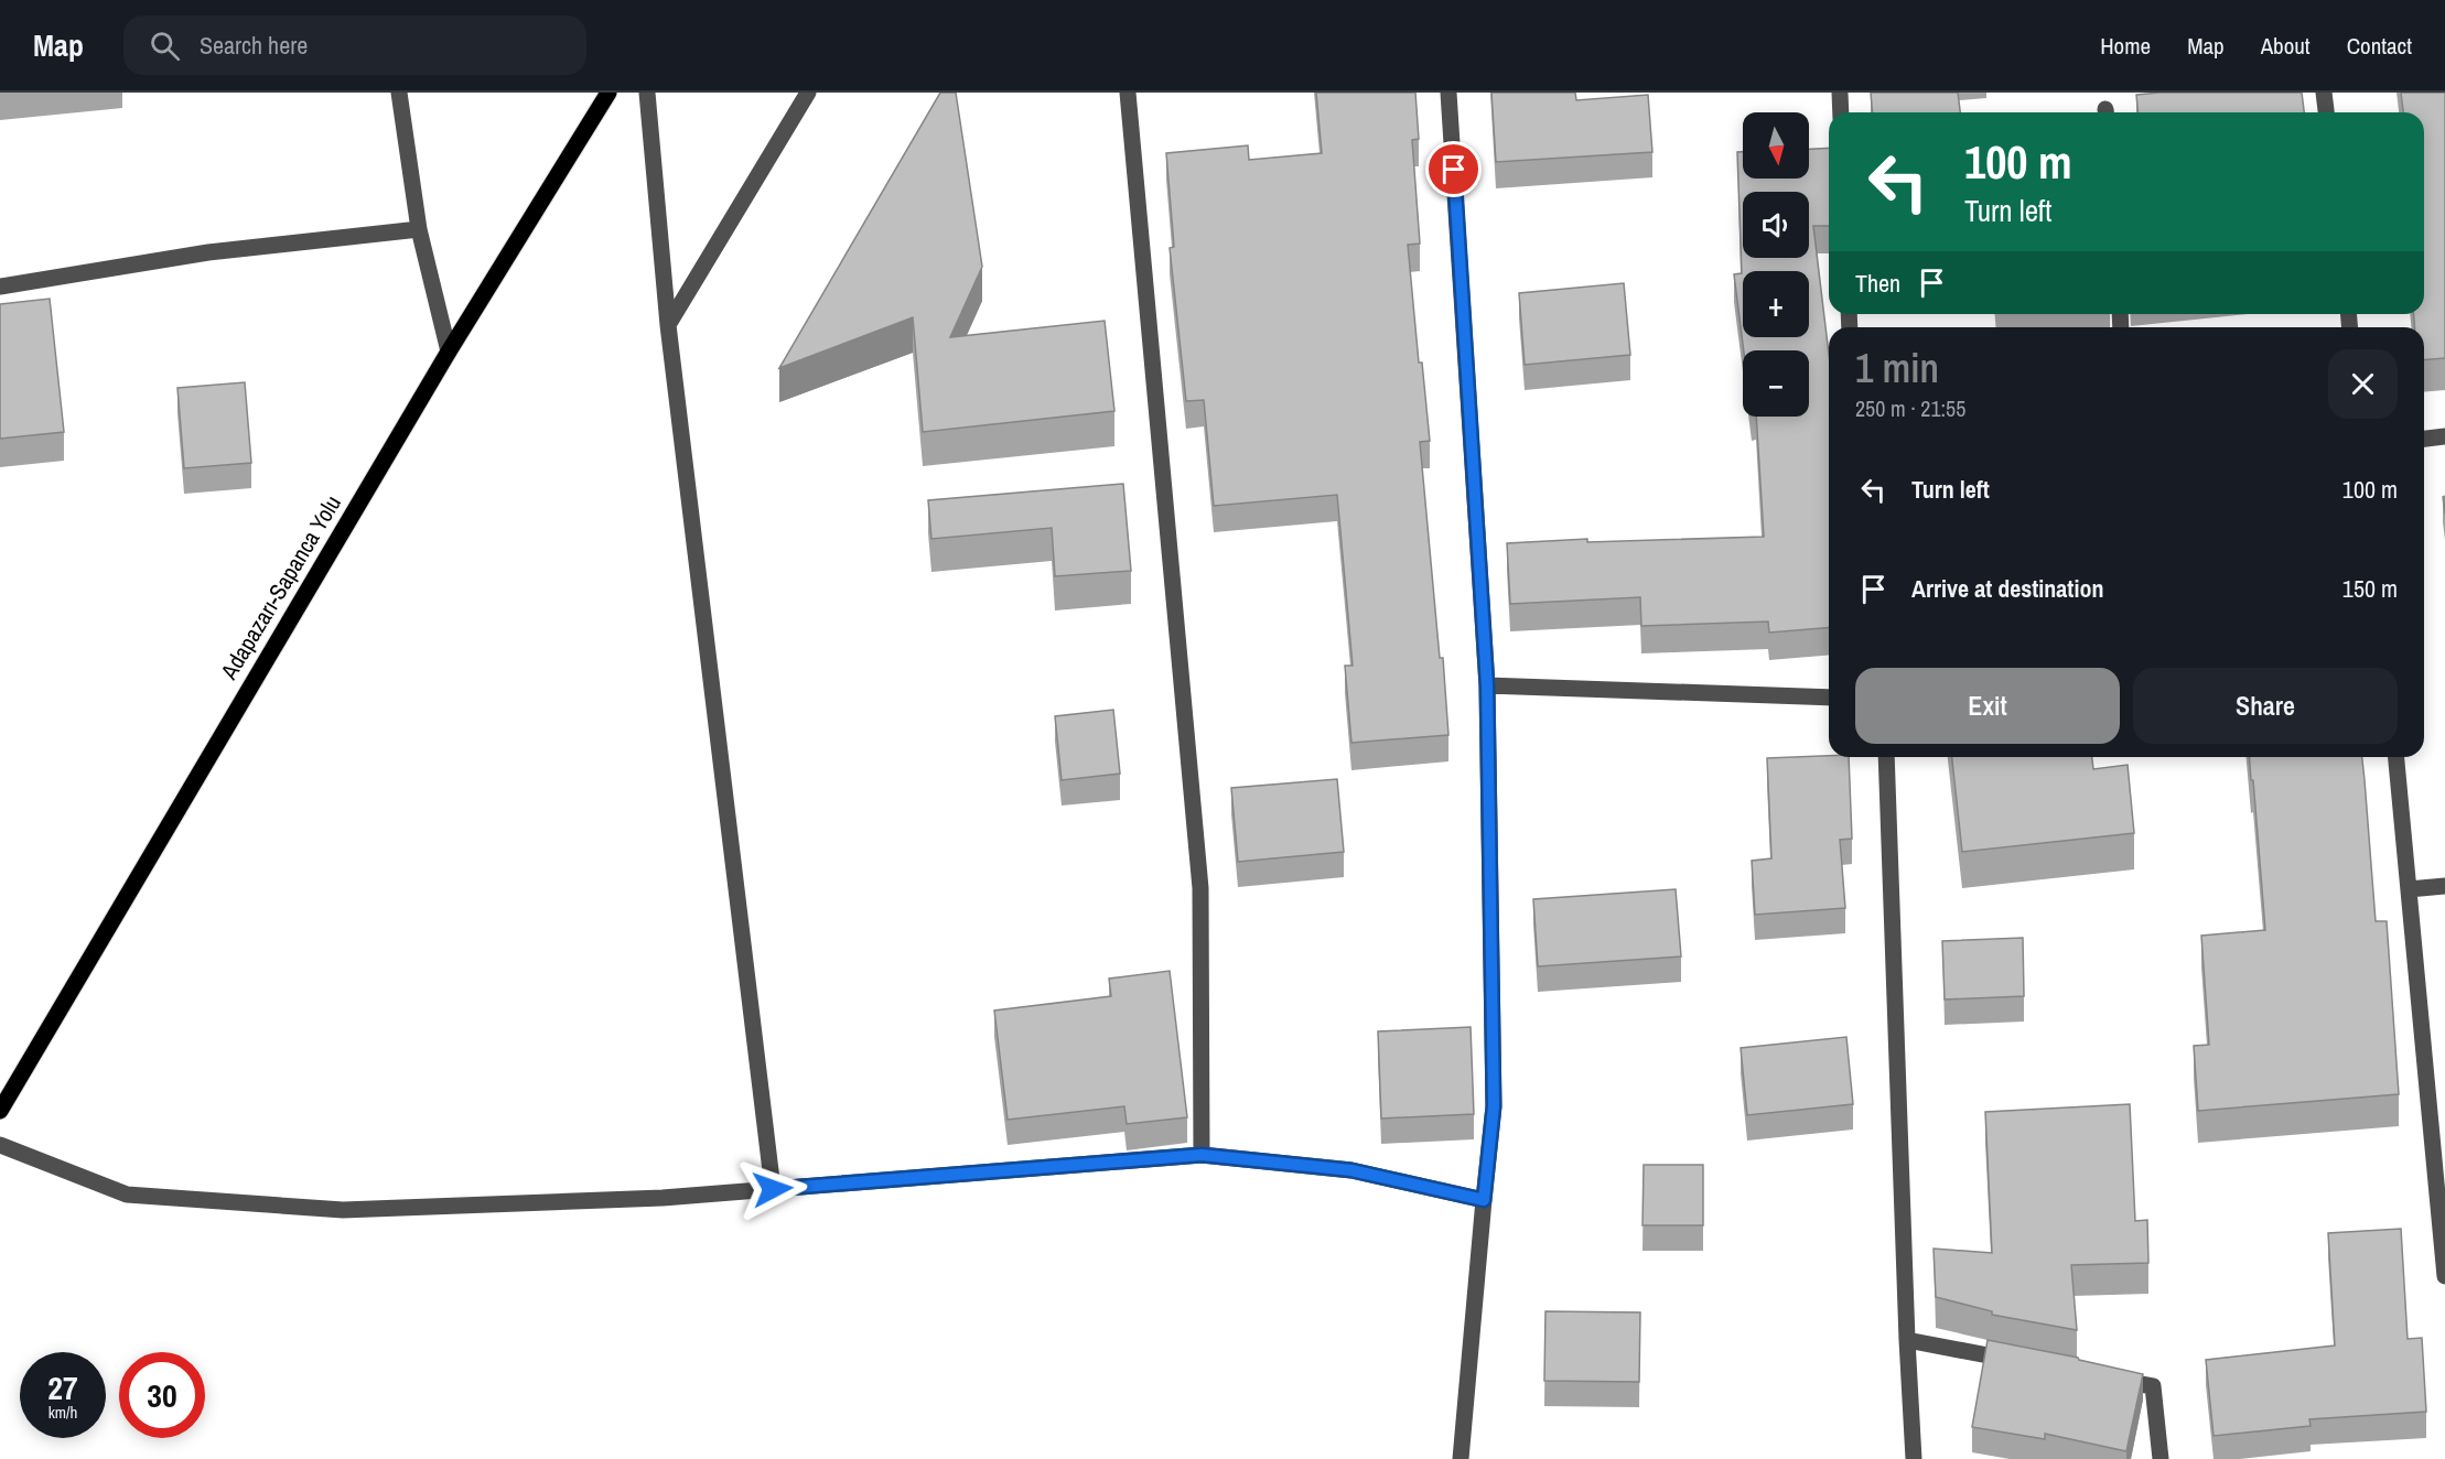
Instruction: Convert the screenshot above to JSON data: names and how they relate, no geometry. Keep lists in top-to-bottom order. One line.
{"streets":{"main road":["Adapazarı-Sapanca Yolu"]},"north":"bottom","page":{"header":"Map","search":"Search here","nav":["Home","Map","About","Contact"],"map_buttons":["+","−"],"turn":["100 m","Turn left"],"then":"Then","heading":["1 min","250 m · 21:55"],"list":[{"name":"Turn left","value":"100 m"},{"name":"Arrive at destination","value":"150 m"}],"buttons":["Exit","Share"],"speed":"27 km/h","limit":"30"}}
